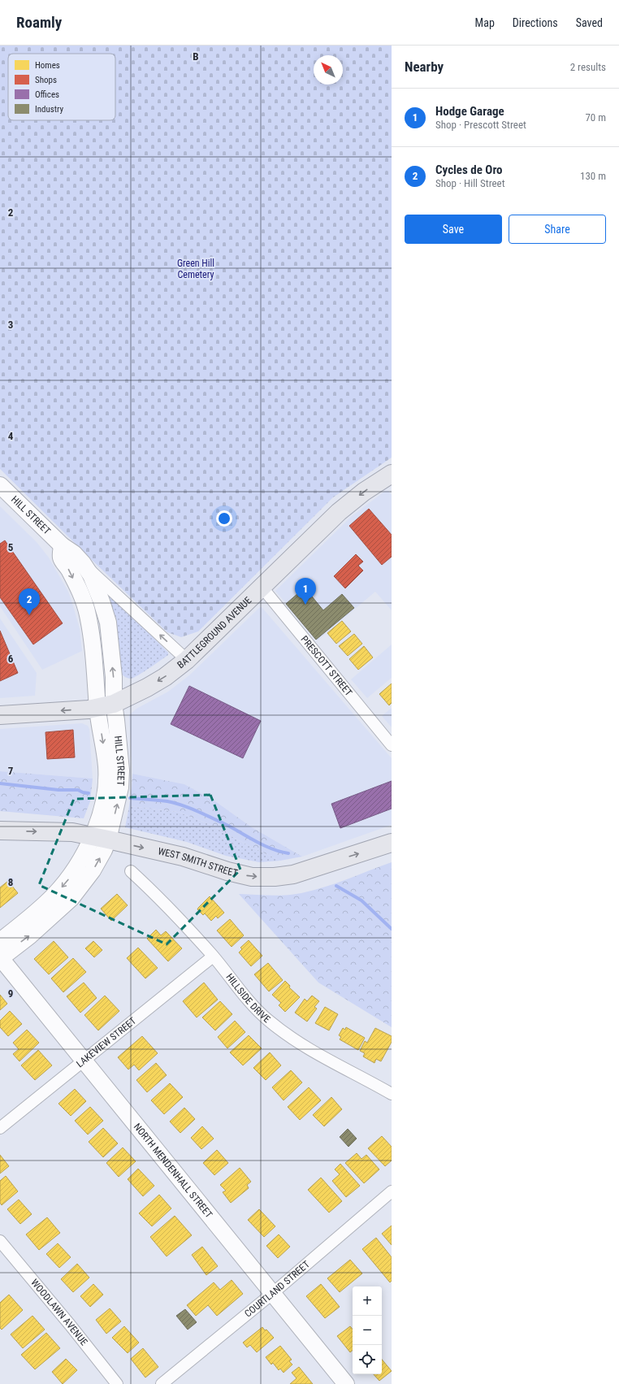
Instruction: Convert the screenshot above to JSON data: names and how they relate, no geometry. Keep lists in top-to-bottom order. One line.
{"streets":{"main road":["BATTLEGROUND AVENUE","WEST SMITH STREET"],"street":["HILL STREET","PRESCOTT STREET","HILLSIDE DRIVE","LAKEVIEW STREET","NORTH MENDENHALL STREET","COURTLAND STREET","WOODLAWN AVENUE"]},"crossings":[["HILL STREET","BATTLEGROUND AVENUE"],["HILL STREET","WEST SMITH STREET"],["HILL STREET","NORTH MENDENHALL STREET"],["BATTLEGROUND AVENUE","PRESCOTT STREET"],["HILLSIDE DRIVE","LAKEVIEW STREET"],["LAKEVIEW STREET","NORTH MENDENHALL STREET"],["NORTH MENDENHALL STREET","COURTLAND STREET"]],"one_way":["BATTLEGROUND AVENUE","WEST SMITH STREET"],"parks":["Green Hill Cemetery"],"legend":["Homes","Shops","Offices","Industry"],"north":"top left","page":{"header":"Roamly","nav":["Map","Directions","Saved"],"heading":["Nearby","2 results"],"list":[{"mark":"1","name":"Hodge Garage","note":"Shop · Prescott Street","value":"70 m"},{"mark":"2","name":"Cycles de Oro","note":"Shop · Hill Street","value":"130 m"}],"buttons":["Save","Share"],"pins":["1","2"],"map_buttons":["+","−"]},"grid":{"columns":["B"],"rows":["2","3","4","5","6","7","8","9"]}}
